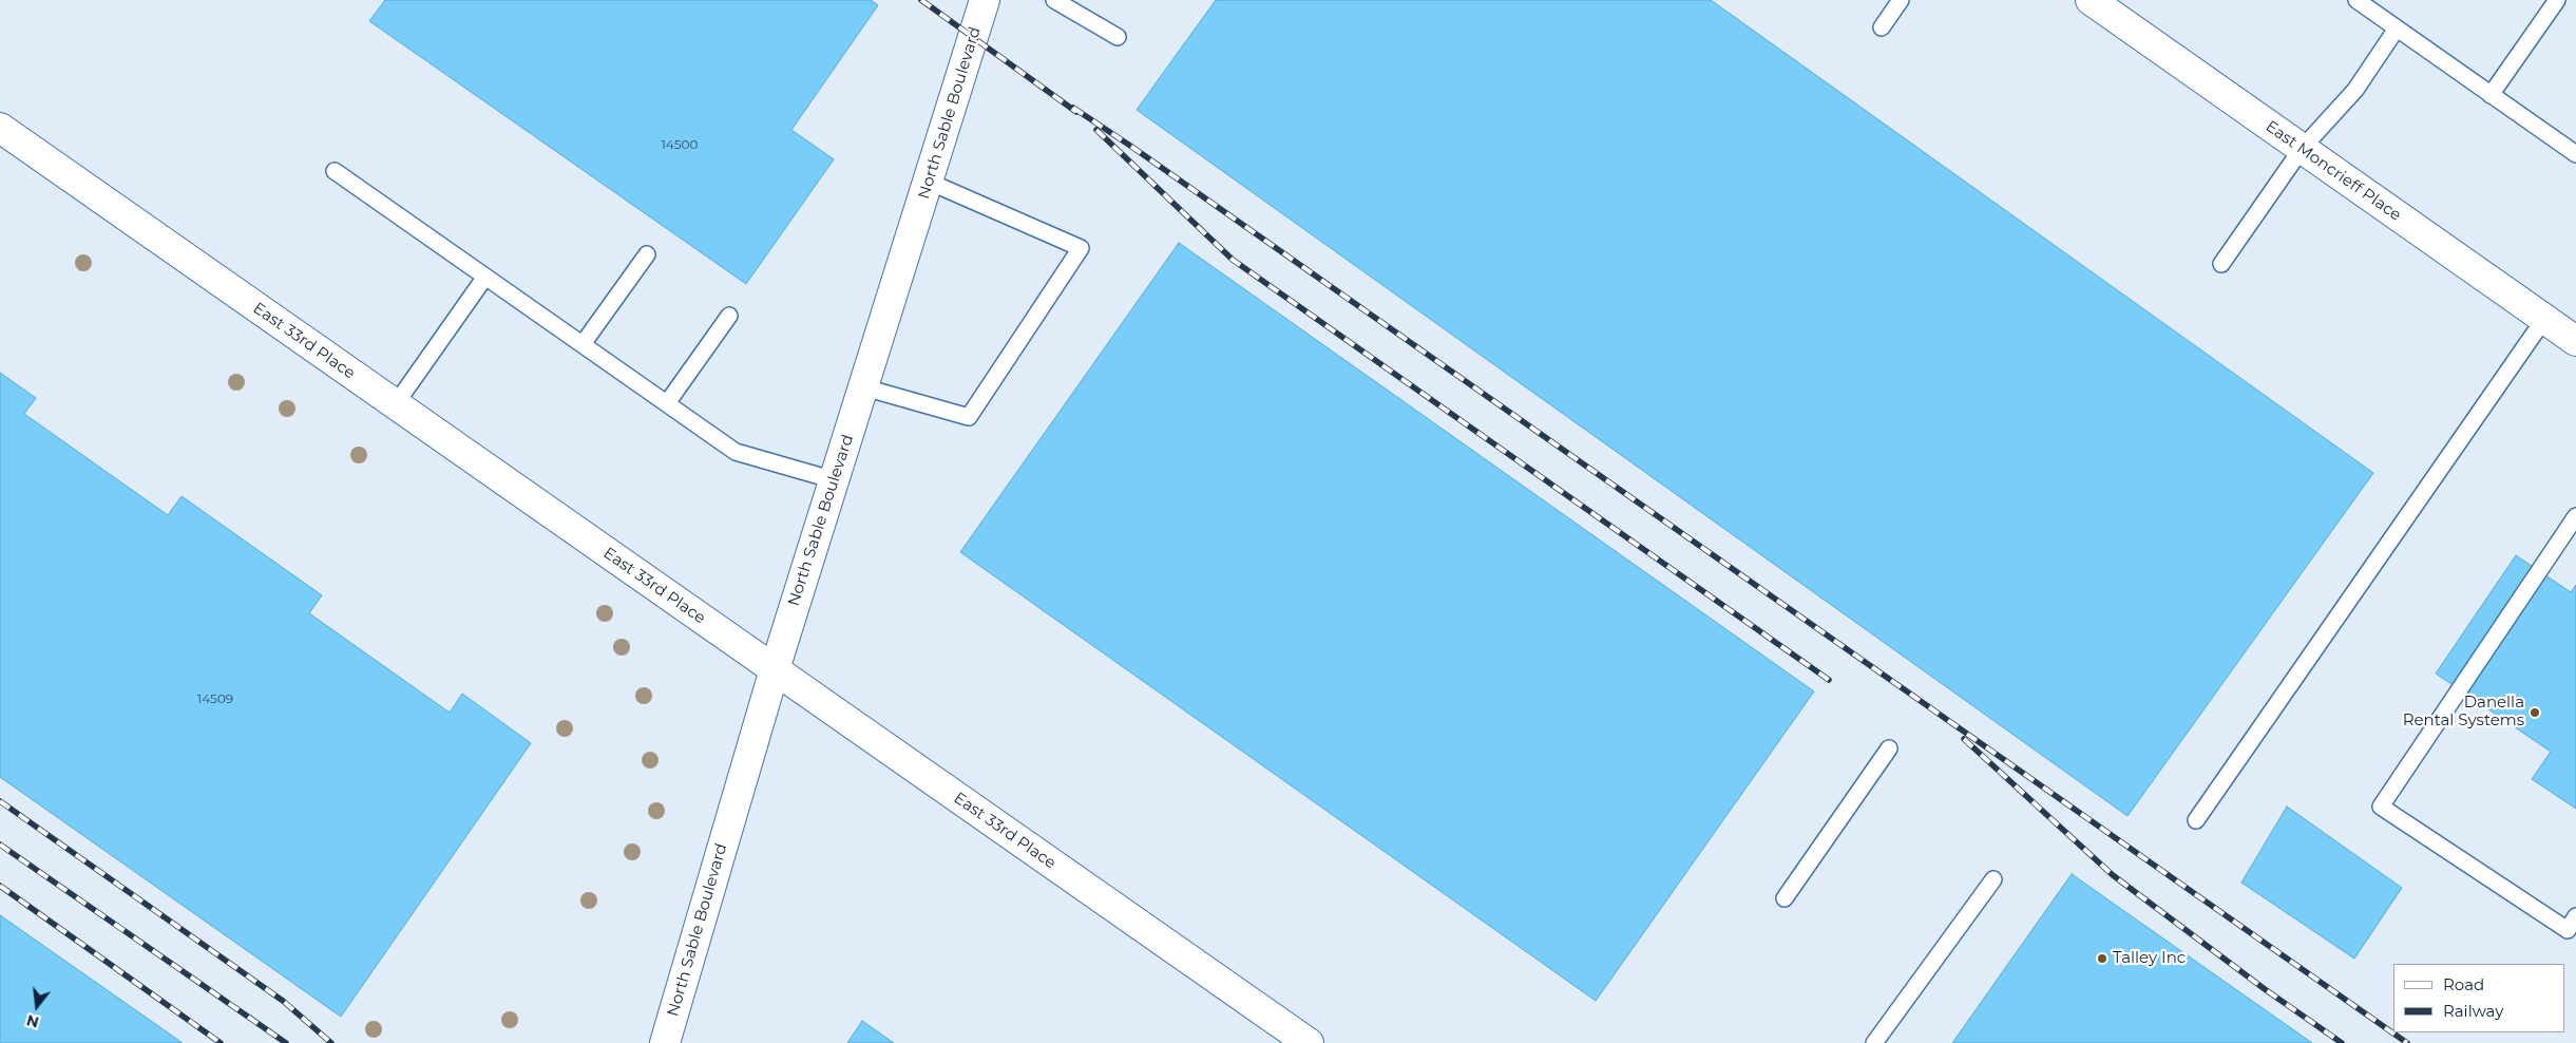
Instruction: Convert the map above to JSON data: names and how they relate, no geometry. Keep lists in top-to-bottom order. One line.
{"streets":{"street":["North Sable Boulevard","East Moncrieff Place","East 33rd Place"]},"crossings":[["North Sable Boulevard","East 33rd Place"]],"places":["Danella Rental Systems","Talley Inc"],"house_numbers":["14500","14509"],"legend":["Road","Railway"],"north":"bottom"}
